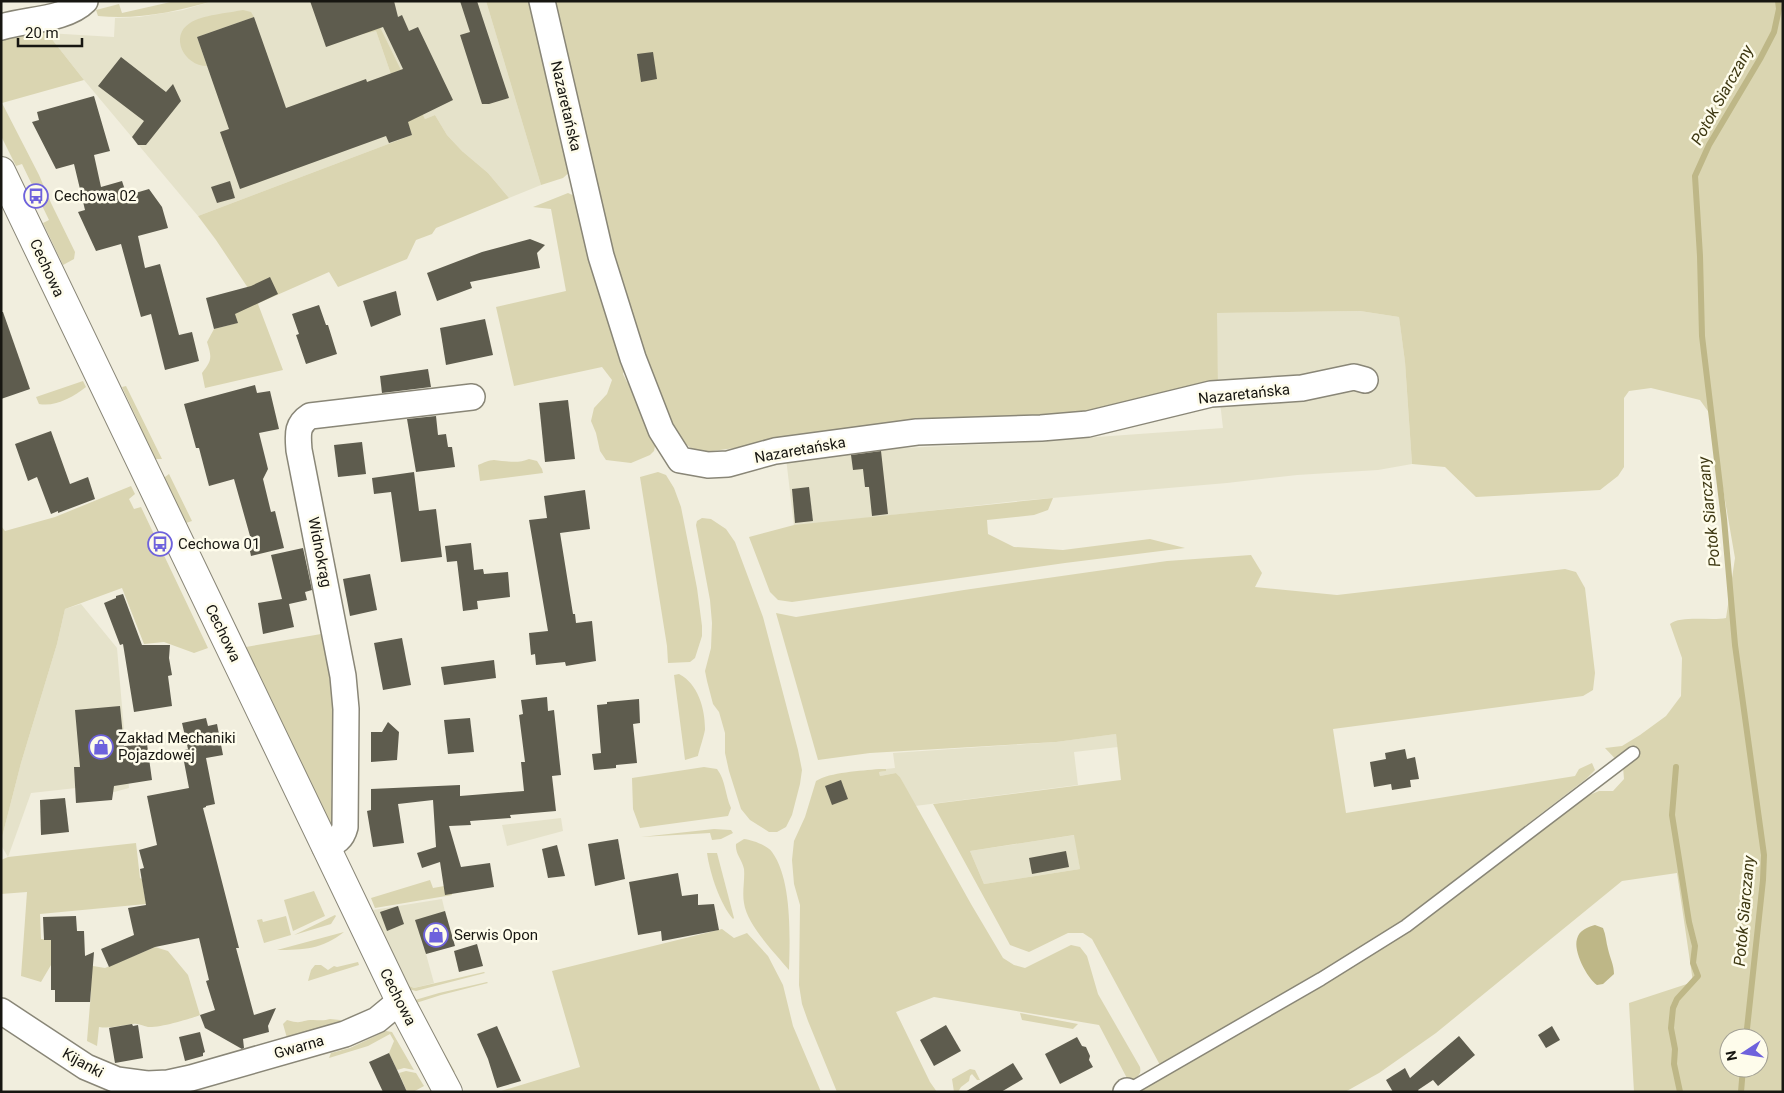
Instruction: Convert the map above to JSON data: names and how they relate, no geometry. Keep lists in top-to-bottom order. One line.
{"streets":{"street":["Nazaretańska","Cechowa","Widnokrąg","Gwarna","Kijanki"]},"crossings":[["Cechowa","Widnokrąg"],["Cechowa","Gwarna"],["Gwarna","Kijanki"]],"water":["Potok Siarczany"],"places":{"bus stop":["Cechowa 02","Cechowa 01"],"shop":["Zakład Mechaniki Pojazdowej","Serwis Opon"]},"scale_bar":"20 m","north":"left"}
